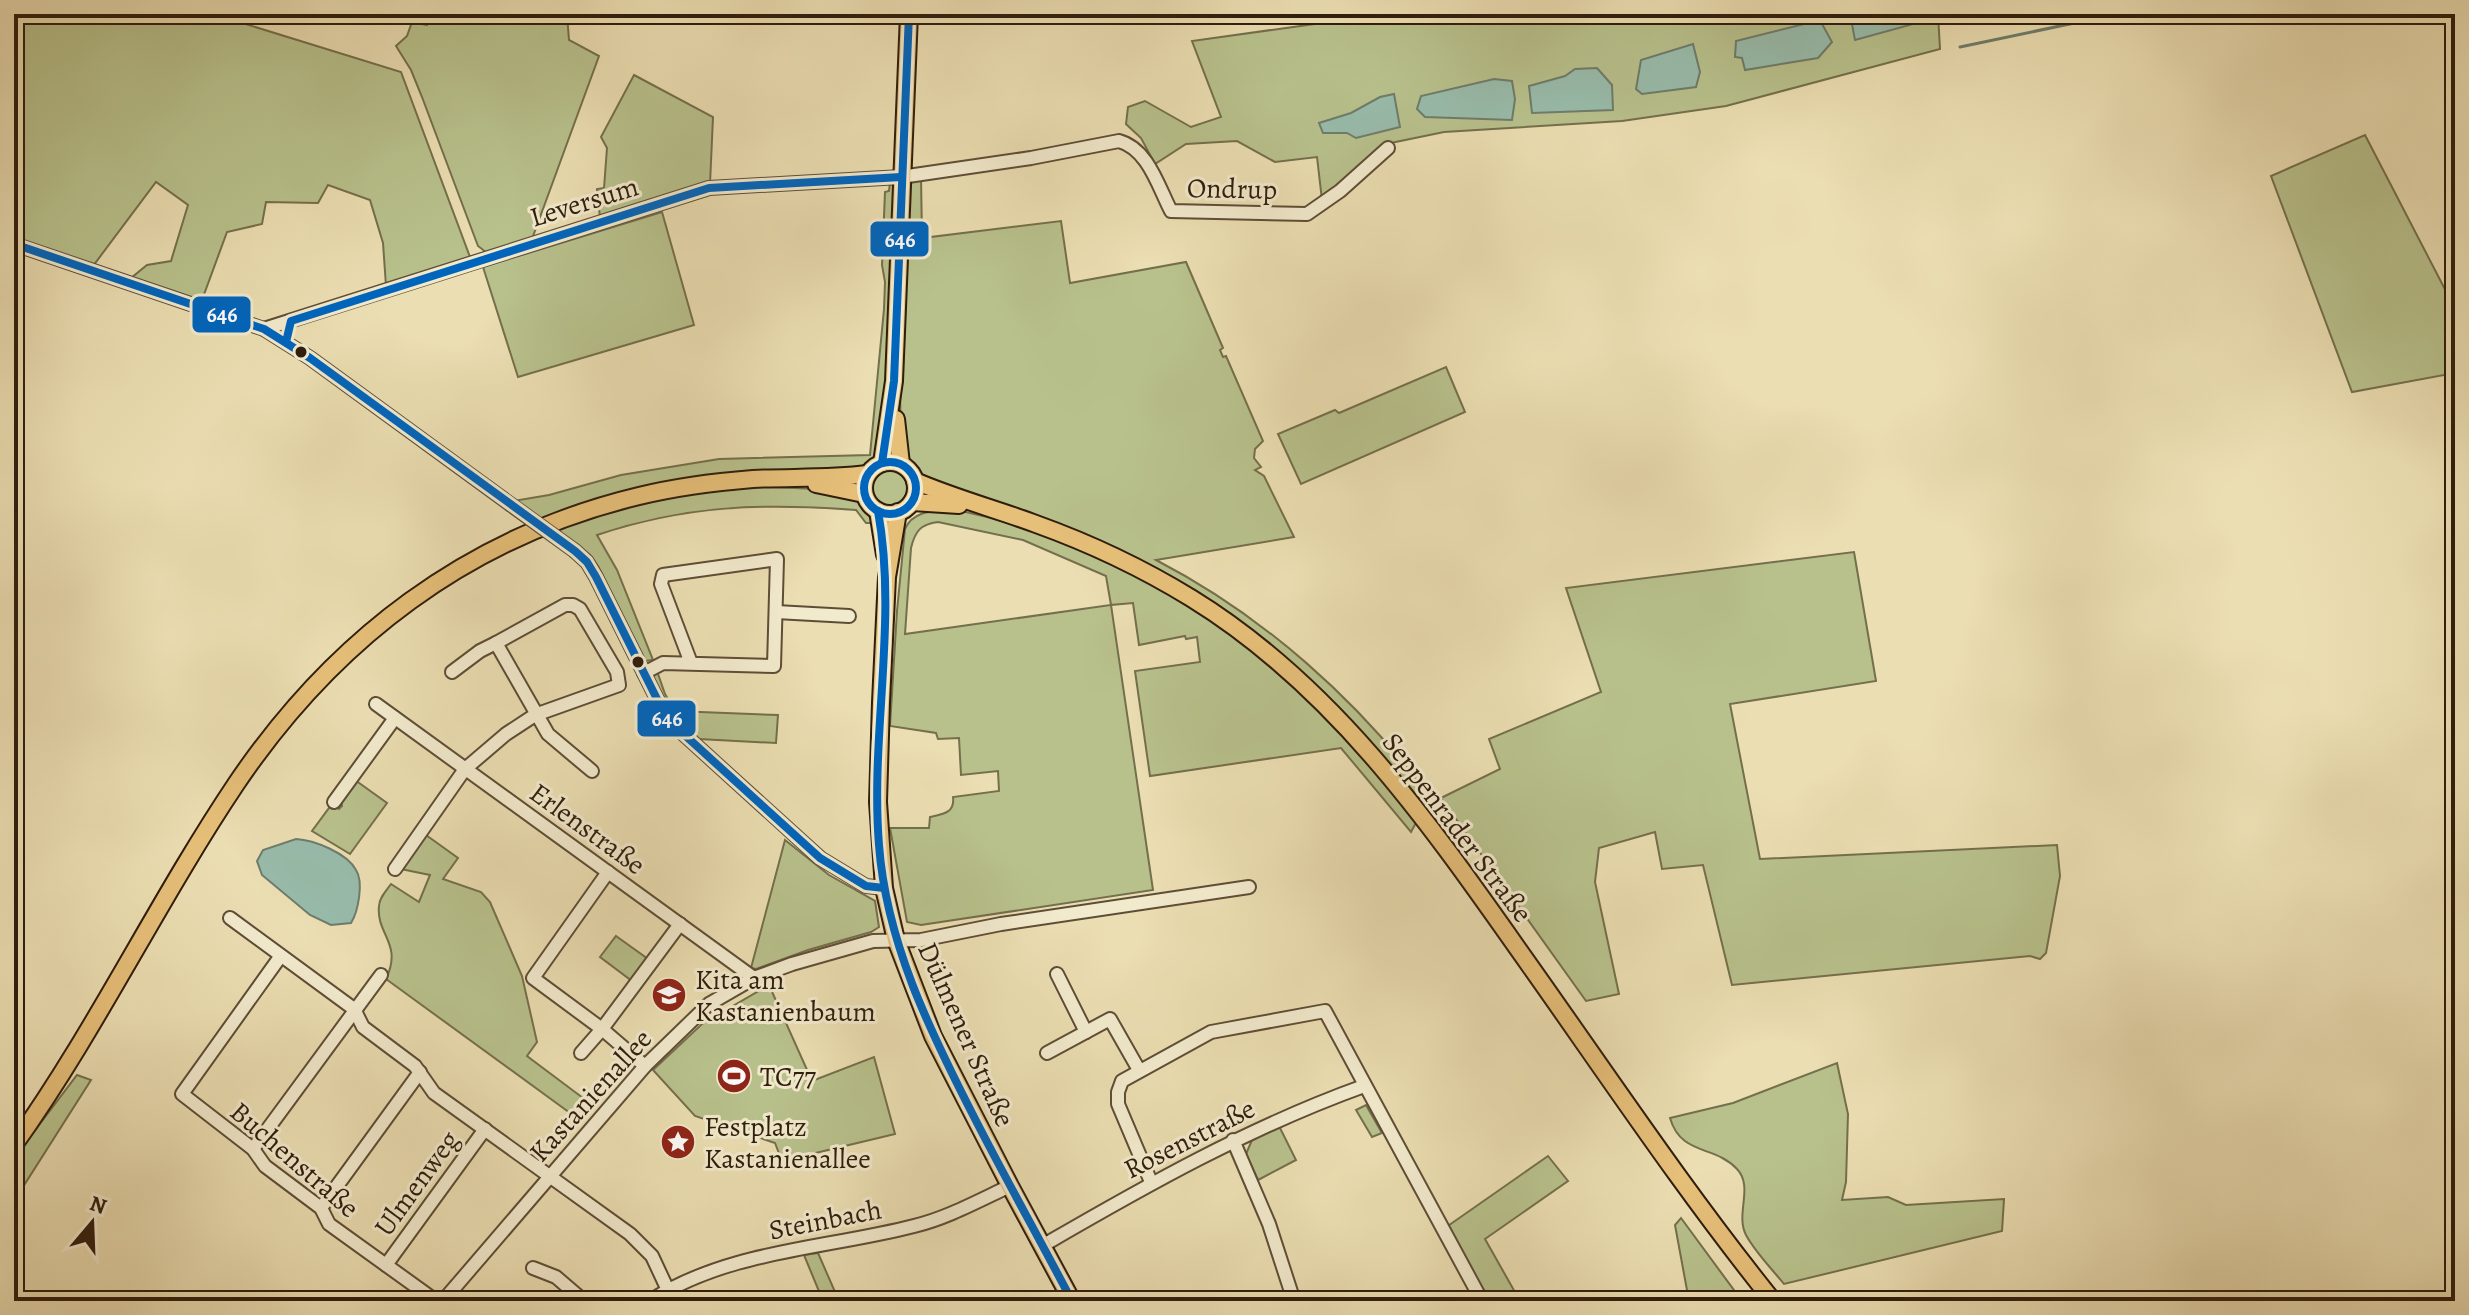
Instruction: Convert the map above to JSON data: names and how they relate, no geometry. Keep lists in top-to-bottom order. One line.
{"streets":{"main road":["Seppenrader Straße","Dülmener Straße"],"street":["Ondrup","Leversum","Erlenstraße","Kastanienallee","Rosenstraße","Buchenstraße","Ulmenweg","Steinbach"]},"crossings":[["Ondrup","Leversum"],["Seppenrader Straße","Dülmener Straße"],["Erlenstraße","Kastanienallee"],["Dülmener Straße","Kastanienallee"],["Dülmener Straße","Rosenstraße"],["Dülmener Straße","Steinbach"],["Buchenstraße","Ulmenweg"]],"places":{"school or university":["Kita am Kastanienbaum"],"sports":["TC77"],"place":["Festplatz Kastanienallee"]},"lines":["transit line 646"],"north":"top"}
